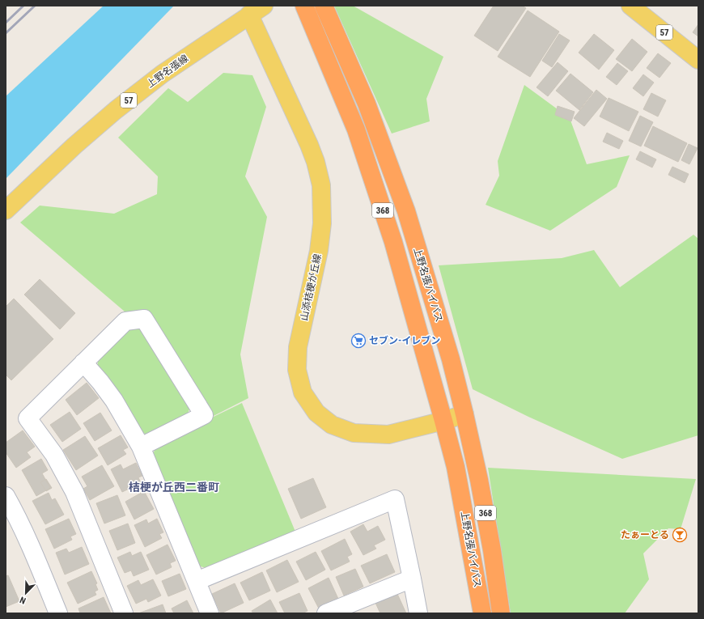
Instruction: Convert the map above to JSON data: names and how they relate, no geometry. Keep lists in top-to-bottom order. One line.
{"streets":{"highway":["368","上野名張バイパス"],"main road":["57","上野名張線","山添桔梗が丘線"]},"crossings":[["上野名張線","山添桔梗が丘線"],["上野名張バイパス","山添桔梗が丘線"]],"districts":["桔梗が丘西二番町"],"places":{"supermarket":["セブン-イレブン"],"bar":["たぁーとる"]},"north":"bottom left"}
